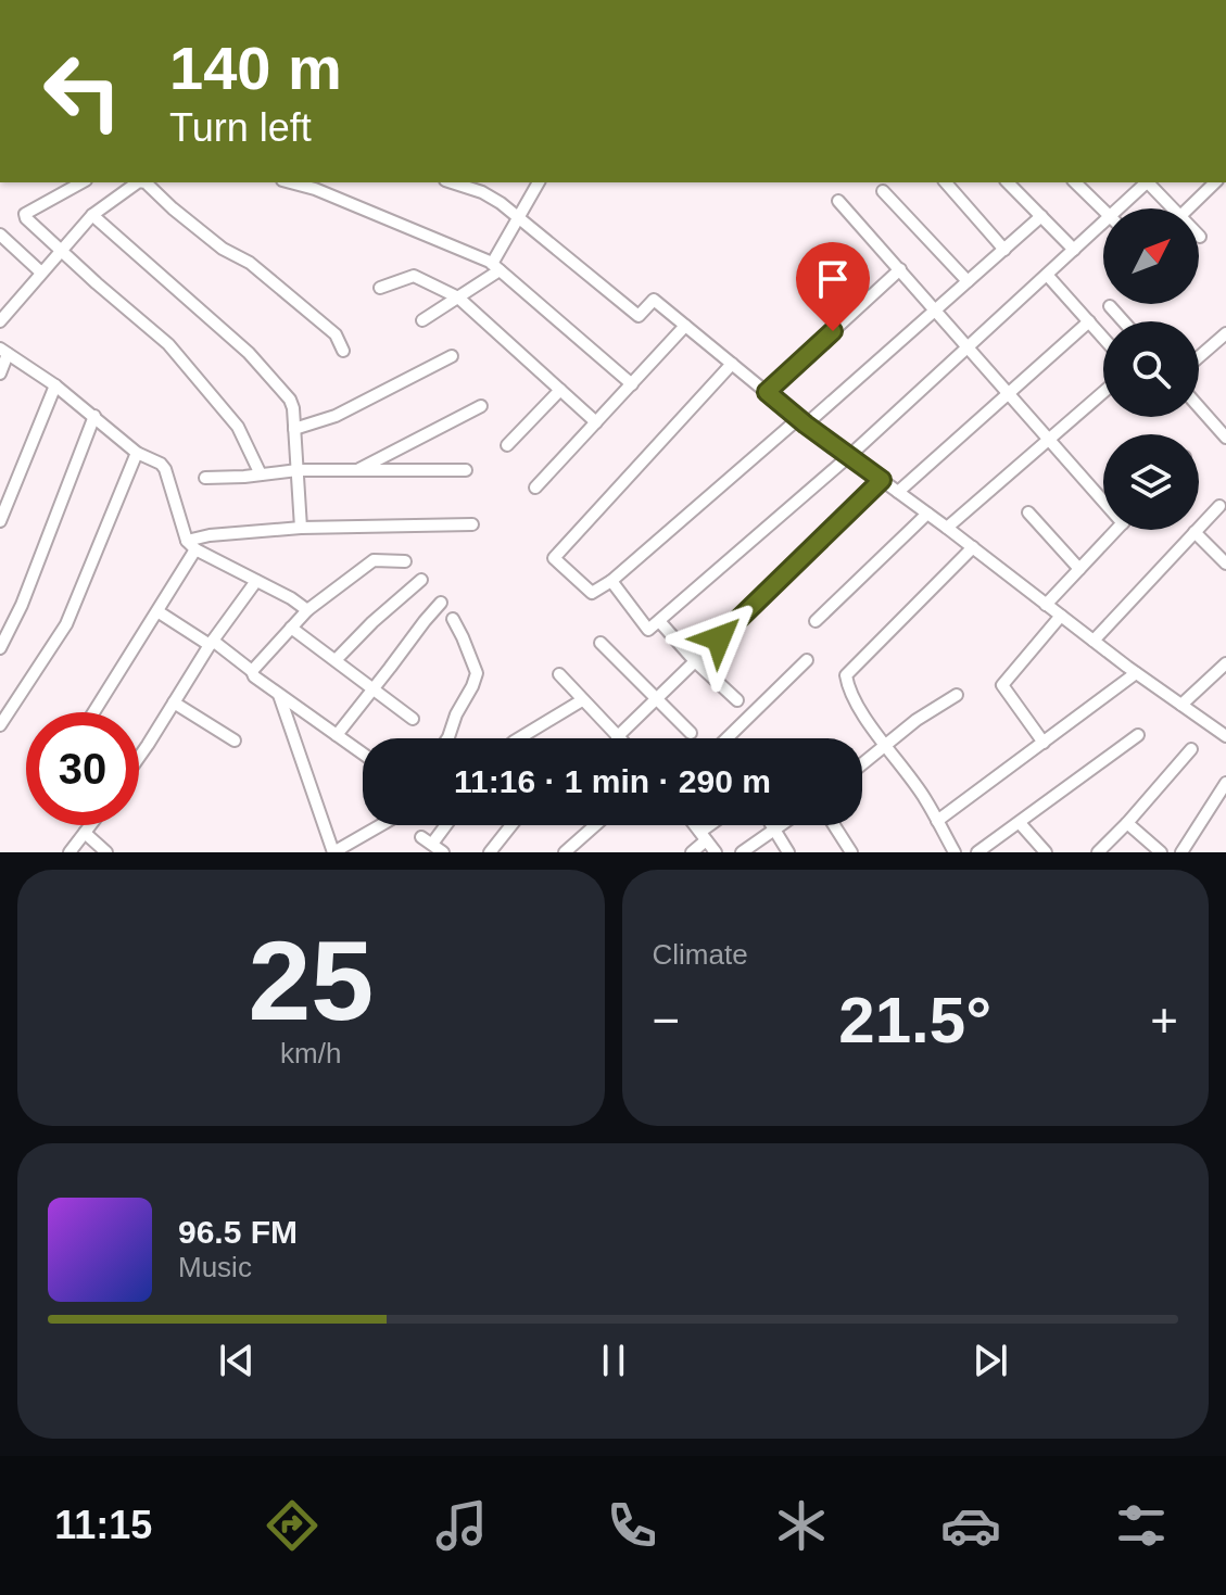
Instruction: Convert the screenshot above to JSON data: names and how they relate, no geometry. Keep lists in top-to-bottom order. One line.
{"north":"top right","page":{"turn":["140 m","Turn left"],"limit":"30","trip":"11:16 · 1 min · 290 m","tile":[["25","km/h"],"Climate"],"heat":["−","21.5°","+"],"song":["96.5 FM","Music"],"tabs":"11:15"}}
